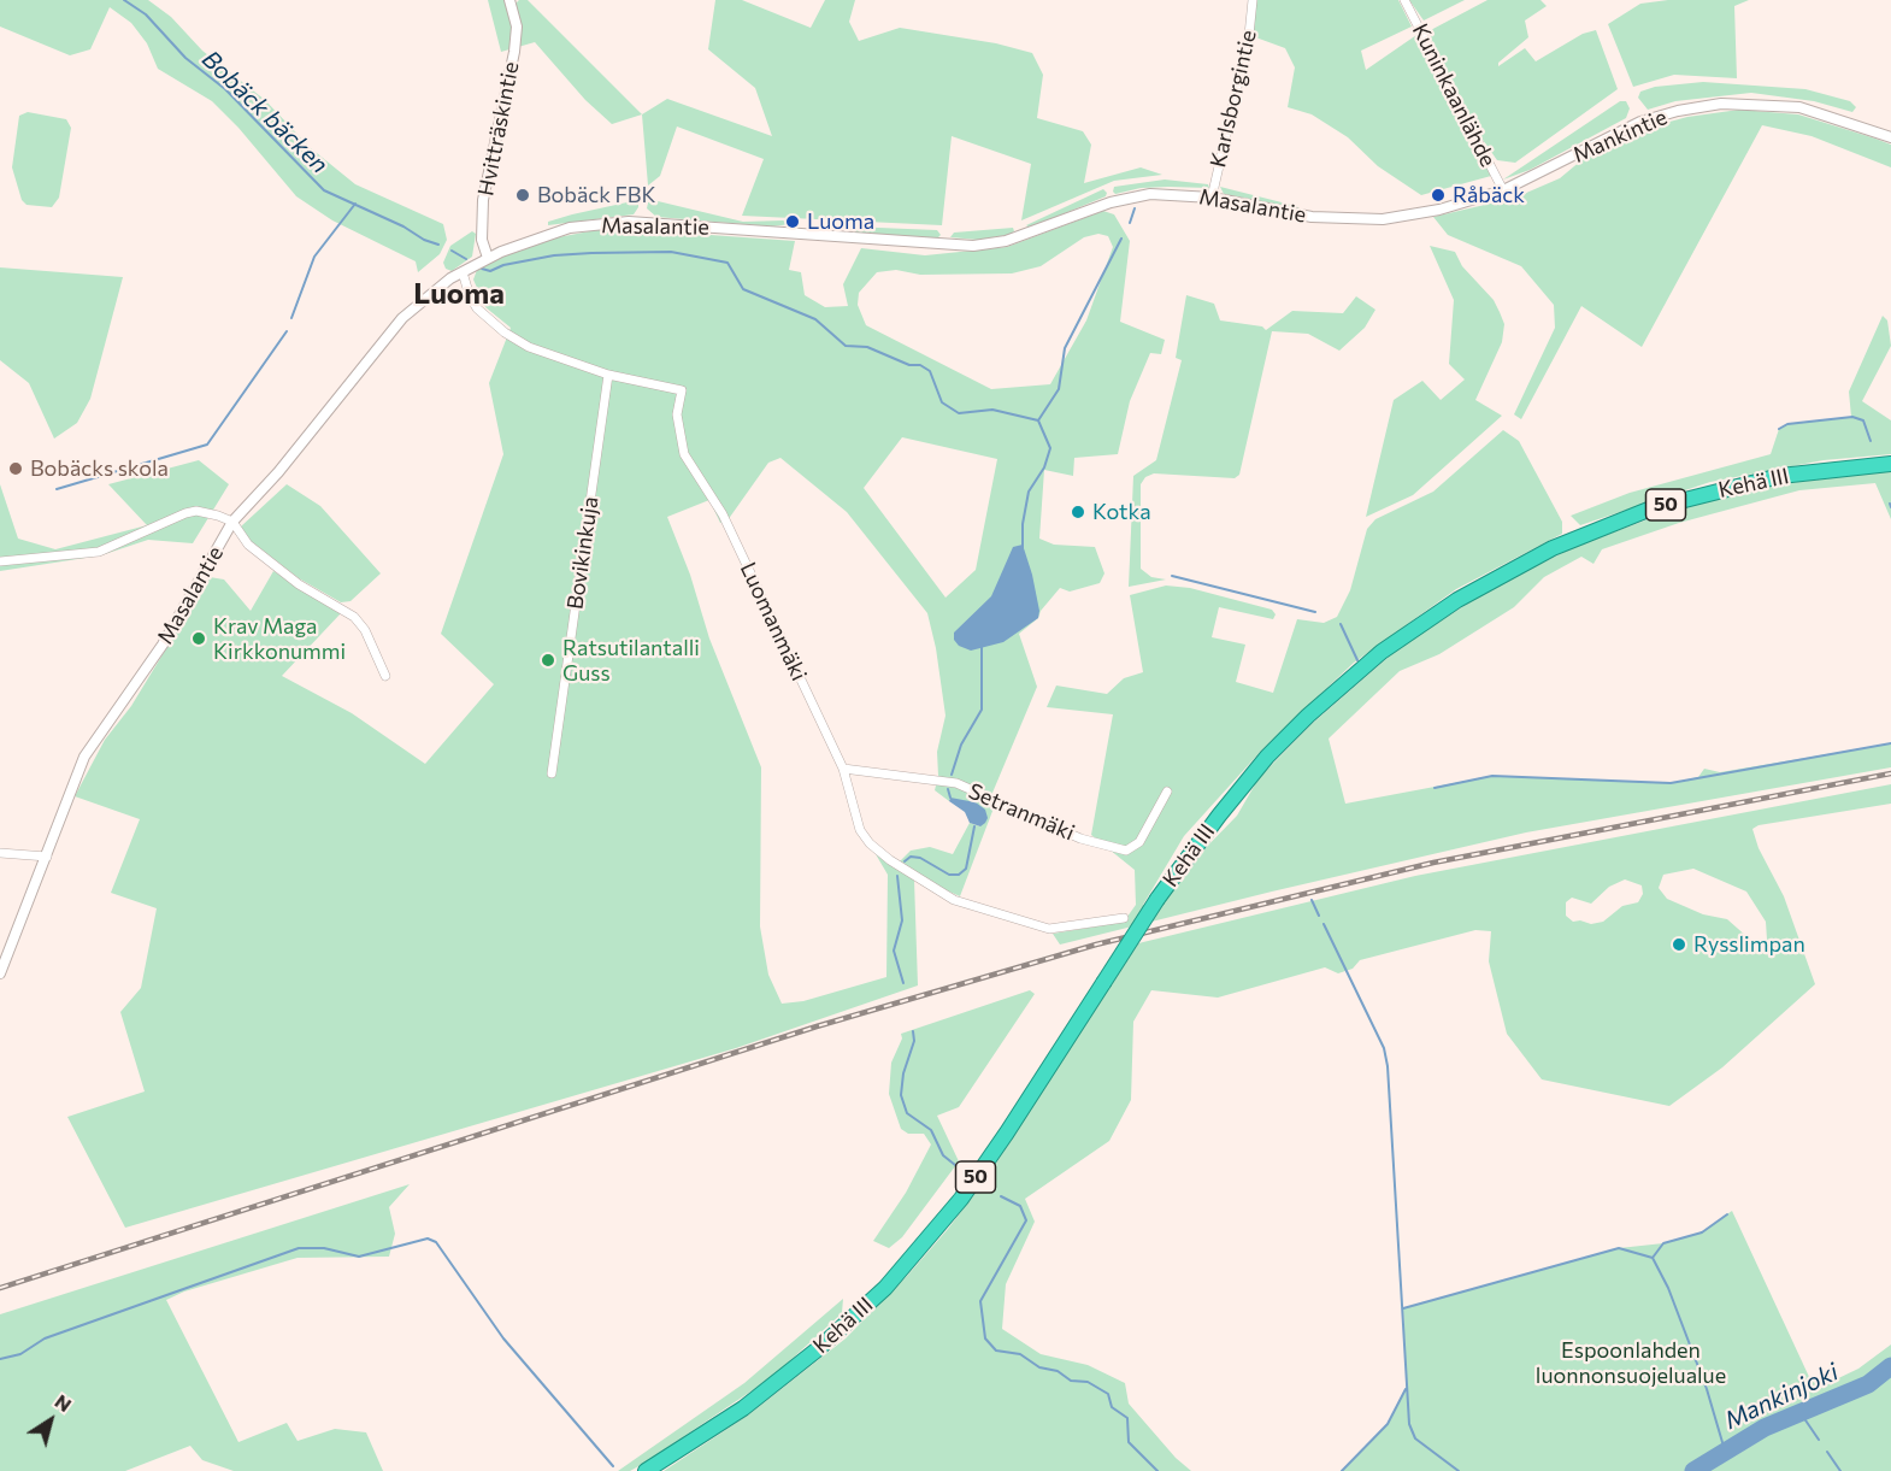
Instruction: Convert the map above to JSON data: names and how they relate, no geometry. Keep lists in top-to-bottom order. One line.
{"streets":{"highway":["Kehä III","50"],"street":["Kuninkaanlähde","Karlsborgintie","Hvitträskintie","Mankintie","Masalantie","Bovikinkuja","Luomanmäki","Setranmäki"]},"crossings":[["Kuninkaanlähde","Mankintie"],["Karlsborgintie","Masalantie"],["Hvitträskintie","Masalantie"],["Mankintie","Masalantie"],["Masalantie","Luomanmäki"],["Bovikinkuja","Luomanmäki"],["Luomanmäki","Setranmäki"]],"districts":["Luoma"],"water":["Bobäck bäcken","Mankinjoki"],"parks":["Espoonlahden luonnonsuojelualue"],"places":["Bobäck FBK","Råbäck","Luoma","Bobäcks skola","Kotka","Krav Maga Kirkkonummi","Ratsutilantalli Guss","Rysslimpan"],"north":"top right"}
